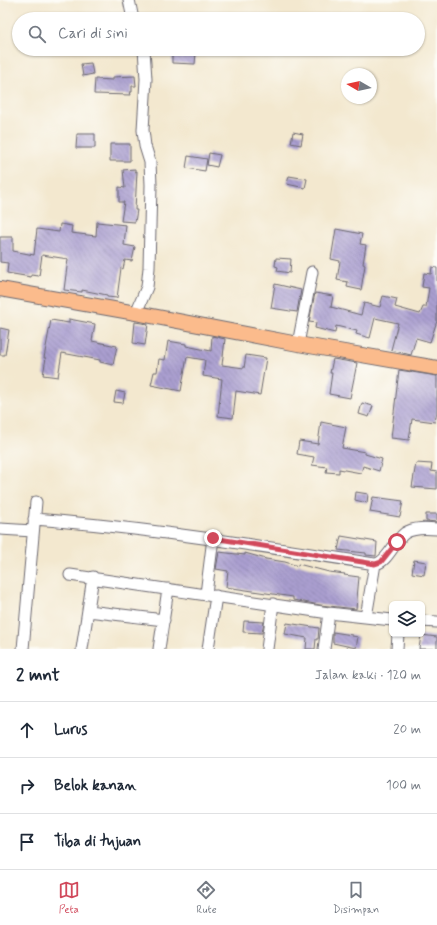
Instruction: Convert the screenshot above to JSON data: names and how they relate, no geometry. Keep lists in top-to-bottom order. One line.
{"north":"left","page":{"search":"Cari di sini","heading":["2 mnt","Jalan kaki · 120 m"],"list":[["Lurus","20 m"],["Belok kanan","100 m"],"Tiba di tujuan"],"nav":["Peta","Rute","Disimpan"]}}
